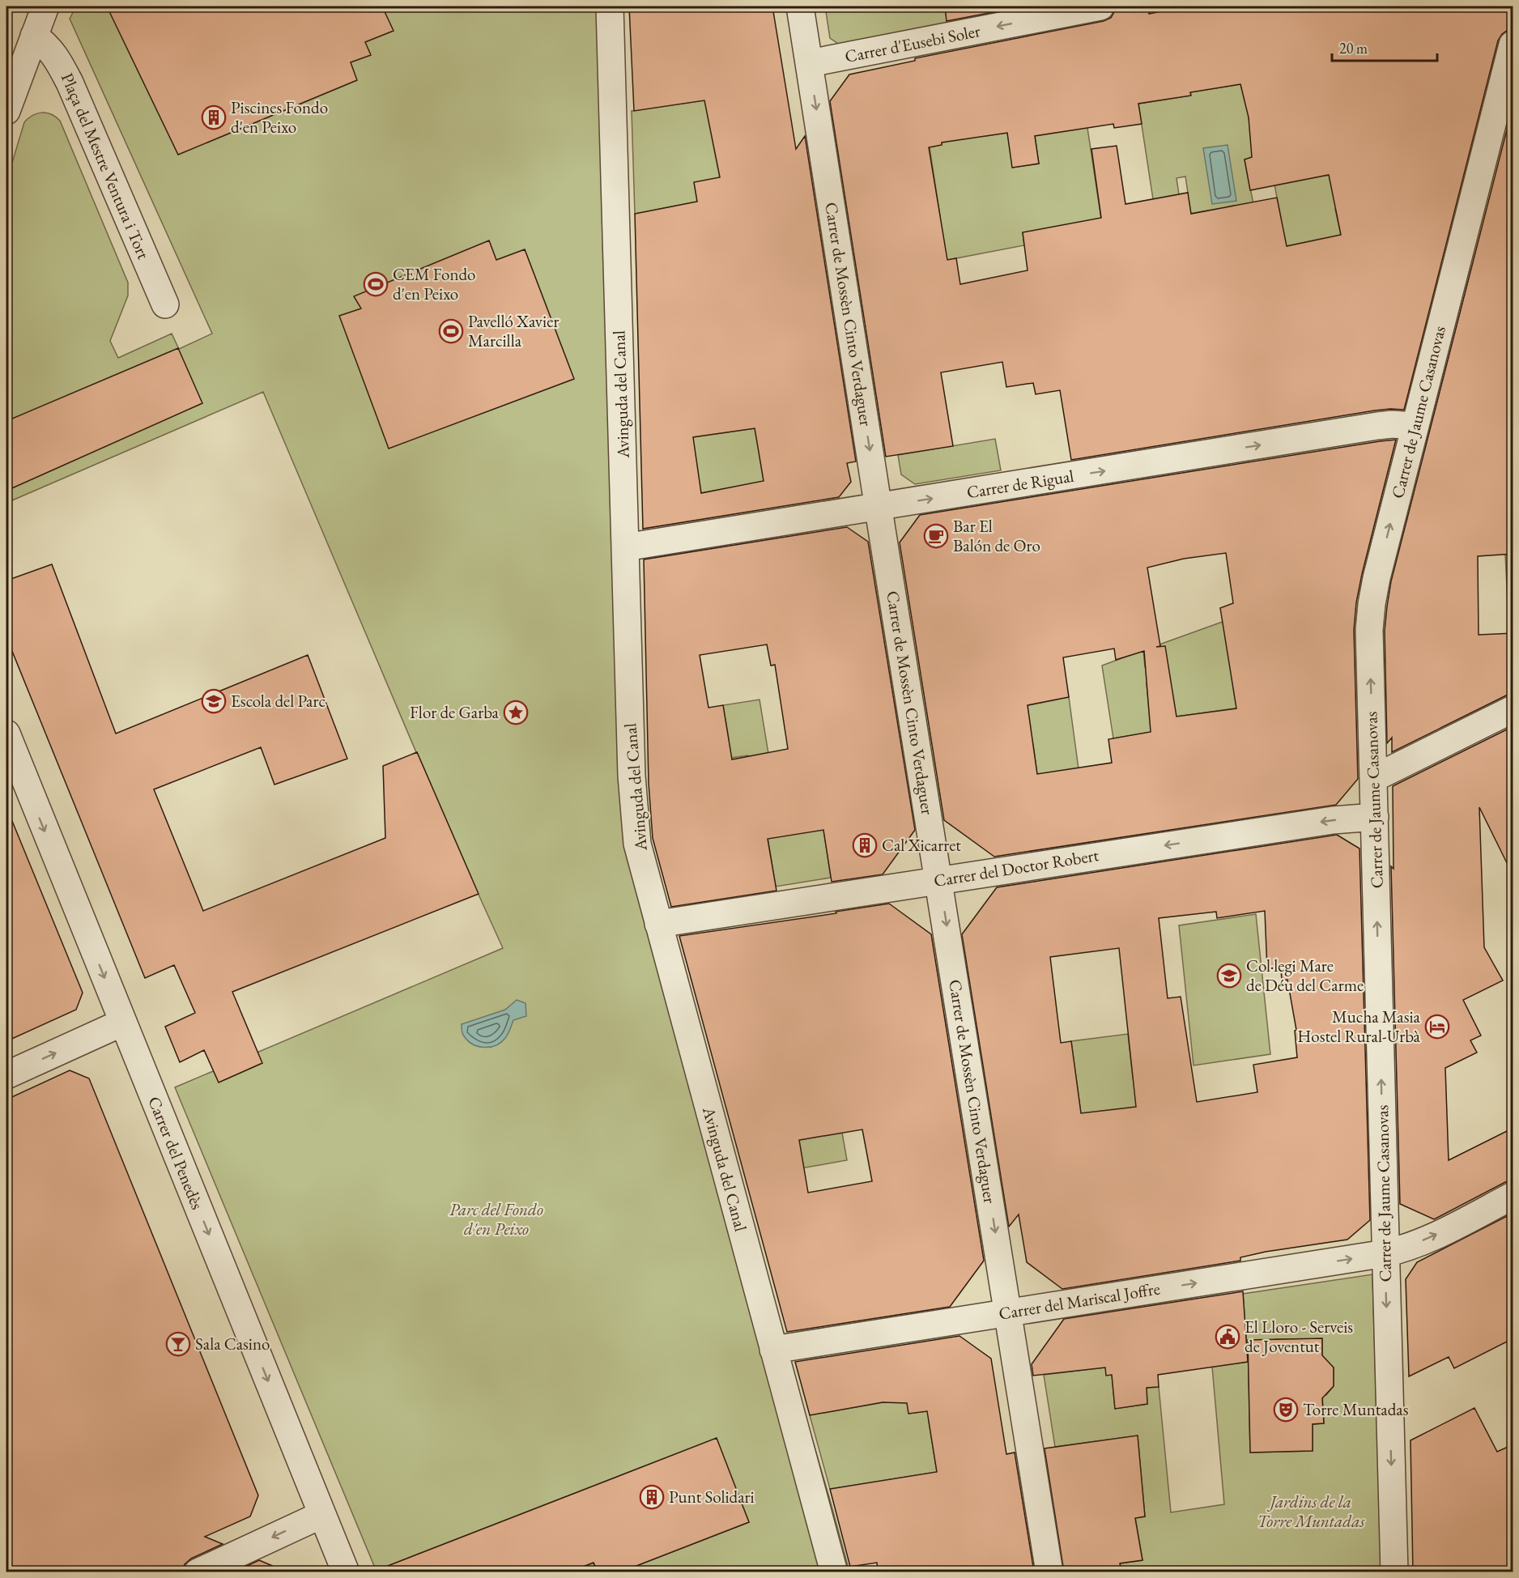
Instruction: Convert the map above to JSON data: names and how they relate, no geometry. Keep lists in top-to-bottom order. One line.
{"streets":{"street":["Carrer d'Eusebi Soler","Plaça del Mestre Ventura i Tort","Carrer de Mossèn Cinto Verdaguer","Avinguda del Canal","Carrer de Jaume Casanovas","Carrer de Rigual","Carrer del Doctor Robert","Carrer del Penedès","Carrer del Mariscal Joffre"]},"crossings":[["Carrer d'Eusebi Soler","Carrer de Mossèn Cinto Verdaguer"],["Carrer de Mossèn Cinto Verdaguer","Carrer de Rigual"],["Carrer de Mossèn Cinto Verdaguer","Carrer del Doctor Robert"],["Carrer de Mossèn Cinto Verdaguer","Carrer del Mariscal Joffre"],["Avinguda del Canal","Carrer de Rigual"],["Avinguda del Canal","Carrer del Doctor Robert"],["Avinguda del Canal","Carrer del Mariscal Joffre"],["Carrer de Jaume Casanovas","Carrer de Rigual"],["Carrer de Jaume Casanovas","Carrer del Doctor Robert"],["Carrer de Jaume Casanovas","Carrer del Mariscal Joffre"]],"one_way":["Carrer d'Eusebi Soler","Carrer de Mossèn Cinto Verdaguer","Carrer de Rigual","Carrer del Doctor Robert","Carrer del Penedès","Carrer del Mariscal Joffre"],"parks":["Parc del Fondo d'en Peixo","Jardins de la Torre Muntadas"],"places":{"building":["Piscines Fondo d'en Peixo","Cal Xicarret","Punt Solidari"],"sports":["CEM Fondo d'en Peixo","Pavelló Xavier Marcilla"],"cafe":["Bar El Balón de Oro"],"school or university":["Escola del Parc","Col·legi Mare de Déu del Carme"],"place":["Flor de Garba"],"hotel":["Mucha Masia Hostel Rural-Urbà"],"public building":["El Lloro - Serveis de Joventut"],"bar":["Sala Casino"],"theatre":["Torre Muntadas"]},"scale_bar":"20 m"}
